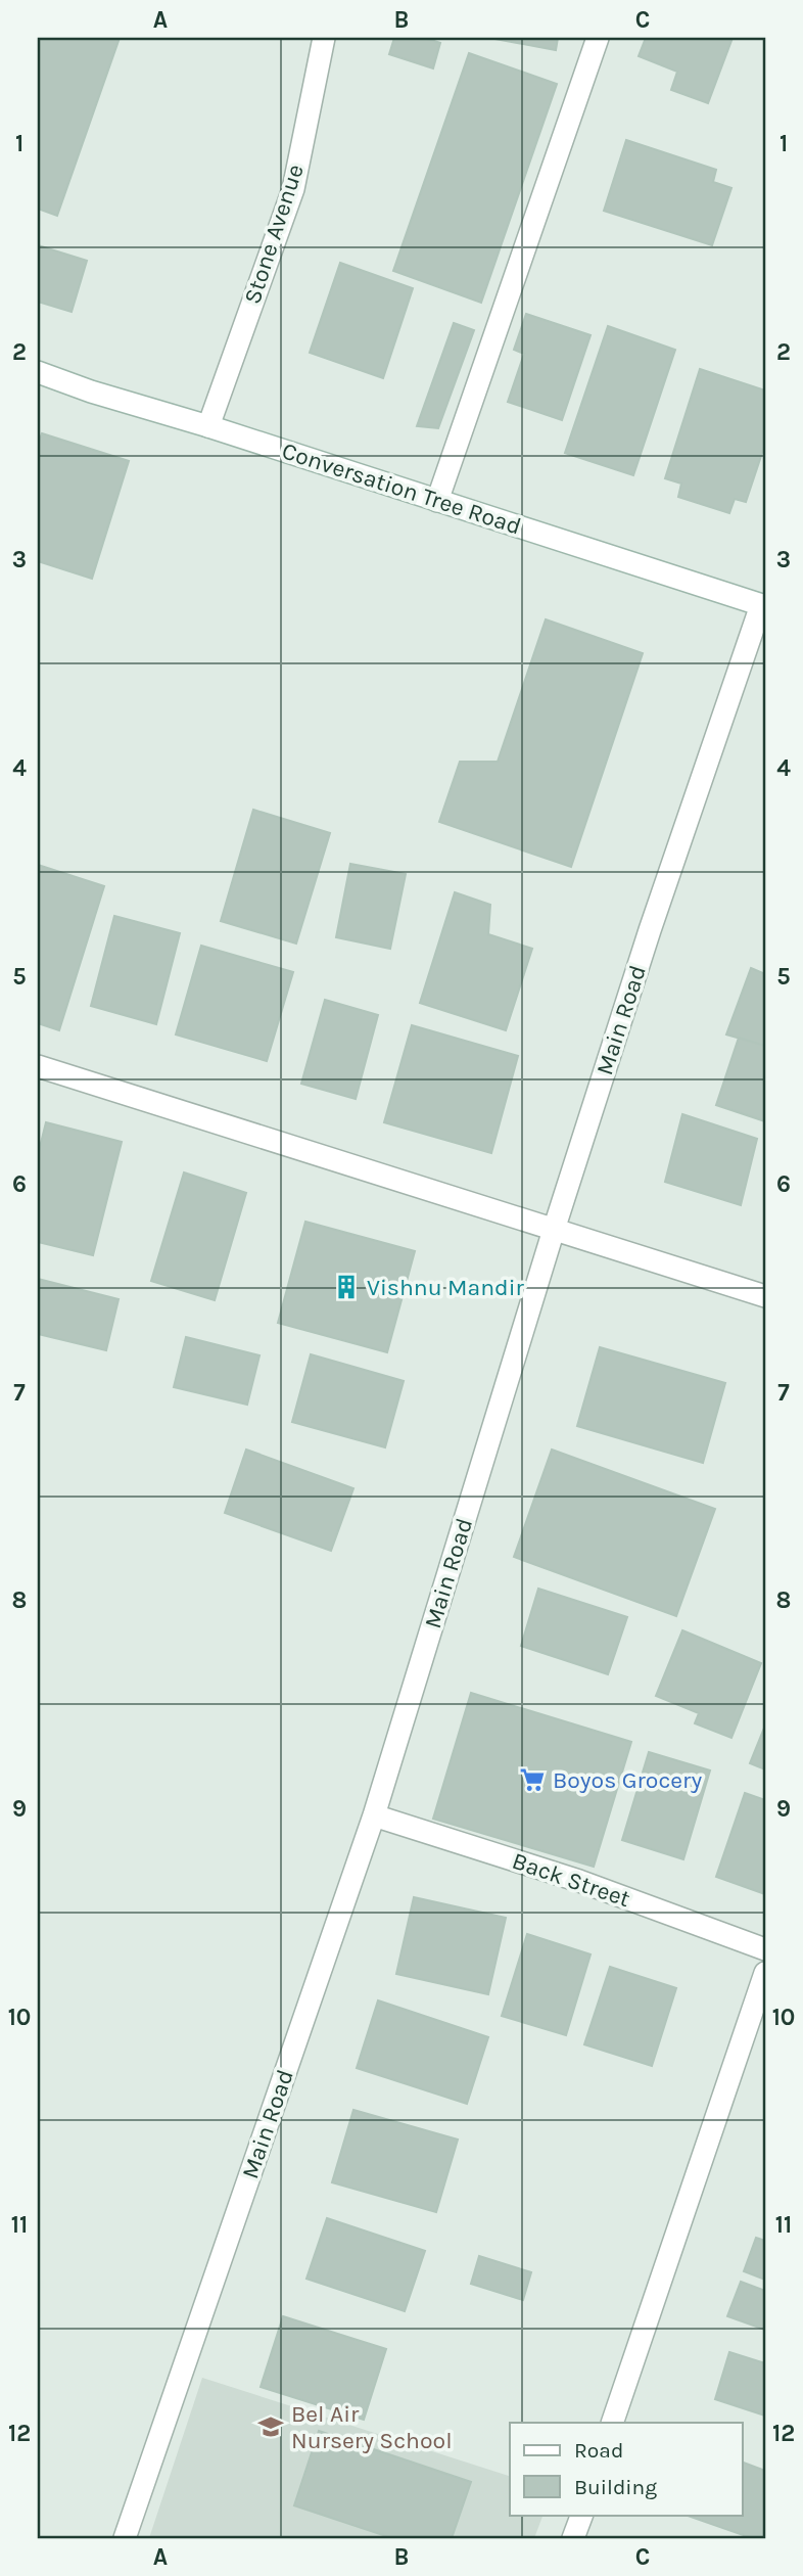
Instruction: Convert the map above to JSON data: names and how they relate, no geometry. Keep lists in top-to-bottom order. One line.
{"streets":{"street":["Stone Avenue","Conversation Tree Road","Main Road","Back Street"]},"crossings":[["Stone Avenue","Conversation Tree Road"],["Conversation Tree Road","Main Road"],["Main Road","Back Street"]],"places":{"building":["Vishnu Mandir"],"supermarket":["Boyos Grocery"],"school or university":["Bel Air Nursery School"]},"legend":["Road","Building"],"grid":{"columns":["A","B","C"],"rows":["1","2","3","4","5","6","7","8","9","10","11","12"]}}
